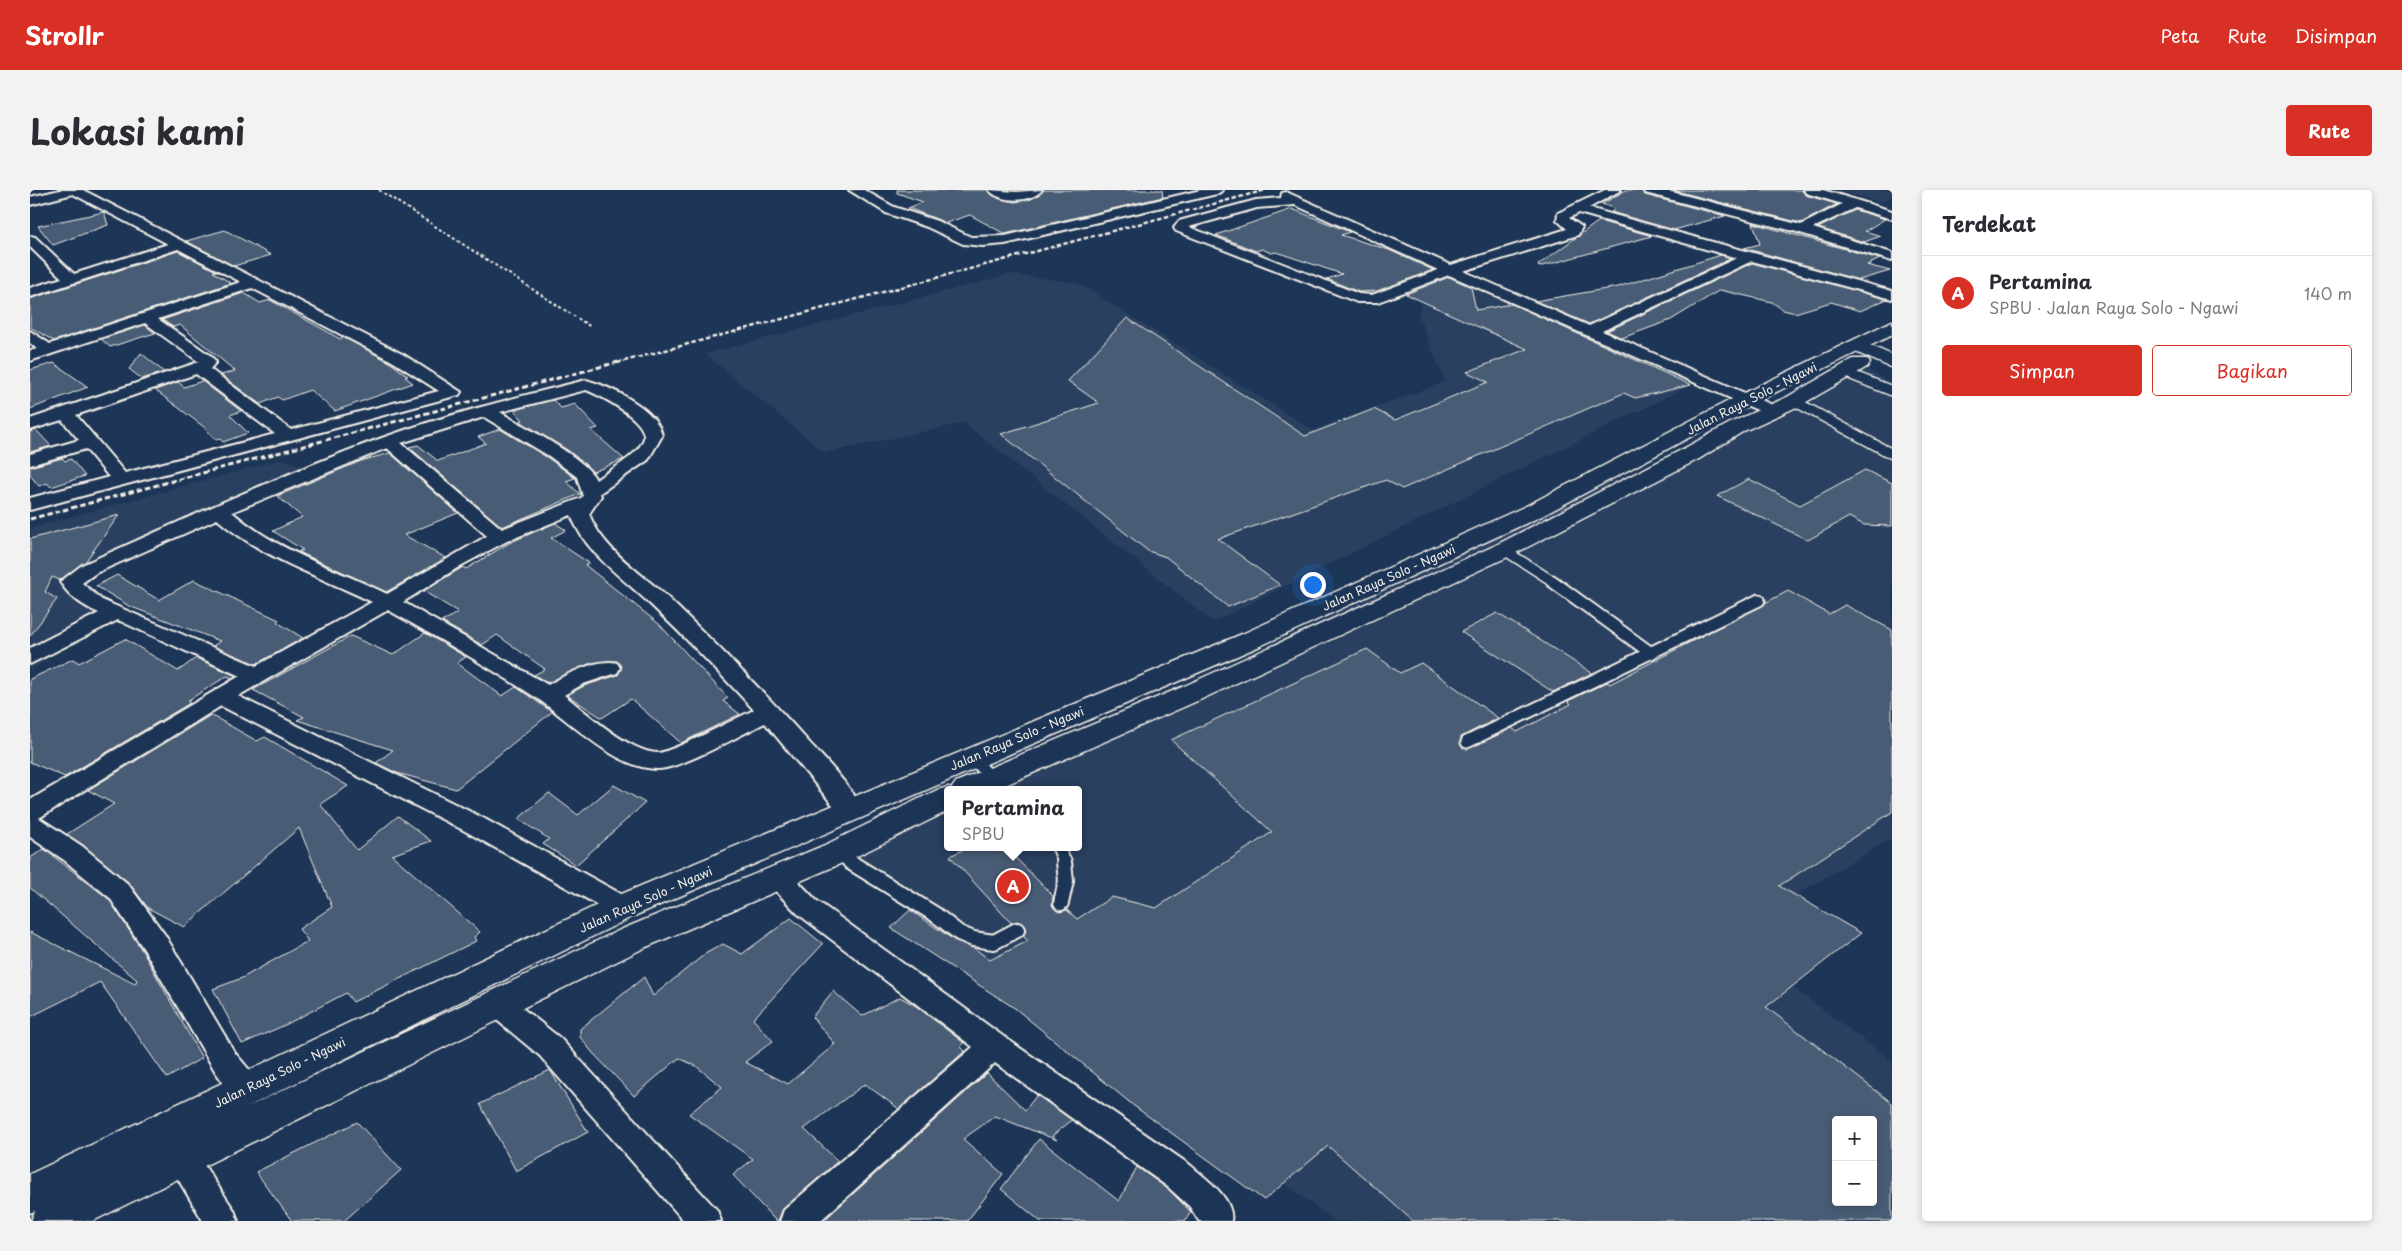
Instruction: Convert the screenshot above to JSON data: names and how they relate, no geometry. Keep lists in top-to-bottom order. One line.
{"streets":{"highway":["Jalan Raya Solo - Ngawi"]},"page":{"header":"Strollr","nav":["Peta","Rute","Disimpan"],"title":"Lokasi kami","buttons":["Rute",["Simpan","Bagikan"]],"heading":"Terdekat","list":[{"mark":"A","name":"Pertamina","note":"SPBU · Jalan Raya Solo - Ngawi","value":"140 m"}],"popup":["Pertamina","SPBU"],"pins":"A","map_buttons":["+","−"]}}
